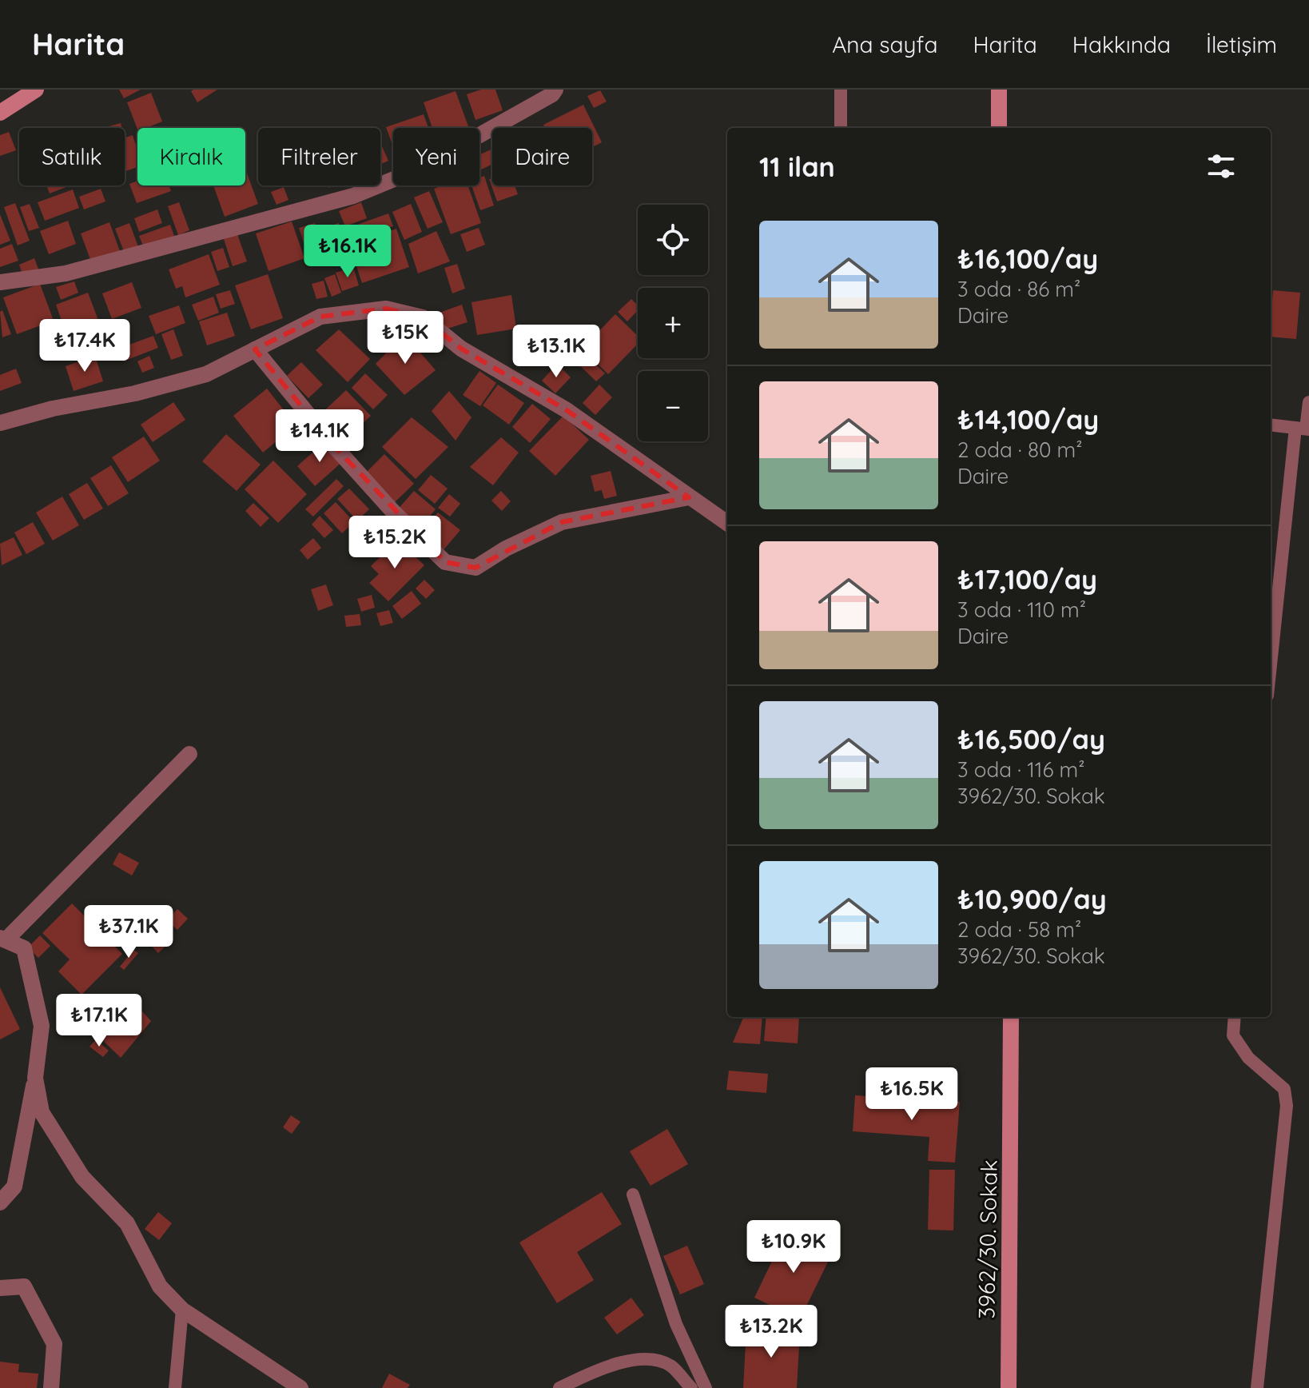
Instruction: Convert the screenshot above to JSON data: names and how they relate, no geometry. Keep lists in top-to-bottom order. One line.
{"streets":{"main road":["3962/30. Sokak"]},"page":{"header":"Harita","nav":["Ana sayfa","Harita","Hakkında","İletişim"],"chip":["Satılık","Kiralık","Filtreler","Yeni","Daire"],"heading":"11 ilan","map_buttons":["+","−"],"list":[{"name":"₺16,100/ay","note":"3 oda · 86 m² · Daire"},{"name":"₺14,100/ay","note":"2 oda · 80 m² · Daire"},{"name":"₺17,100/ay","note":"3 oda · 110 m² · Daire"},{"name":"₺16,500/ay","note":"3 oda · 116 m² · 3962/30. Sokak"},{"name":"₺10,900/ay","note":"2 oda · 58 m² · 3962/30. Sokak"}],"price":["₺16.1K","₺15K","₺17.4K","₺13.1K","₺14.1K","₺15.2K","₺37.1K","₺17.1K","₺16.5K","₺10.9K","₺13.2K"]}}
